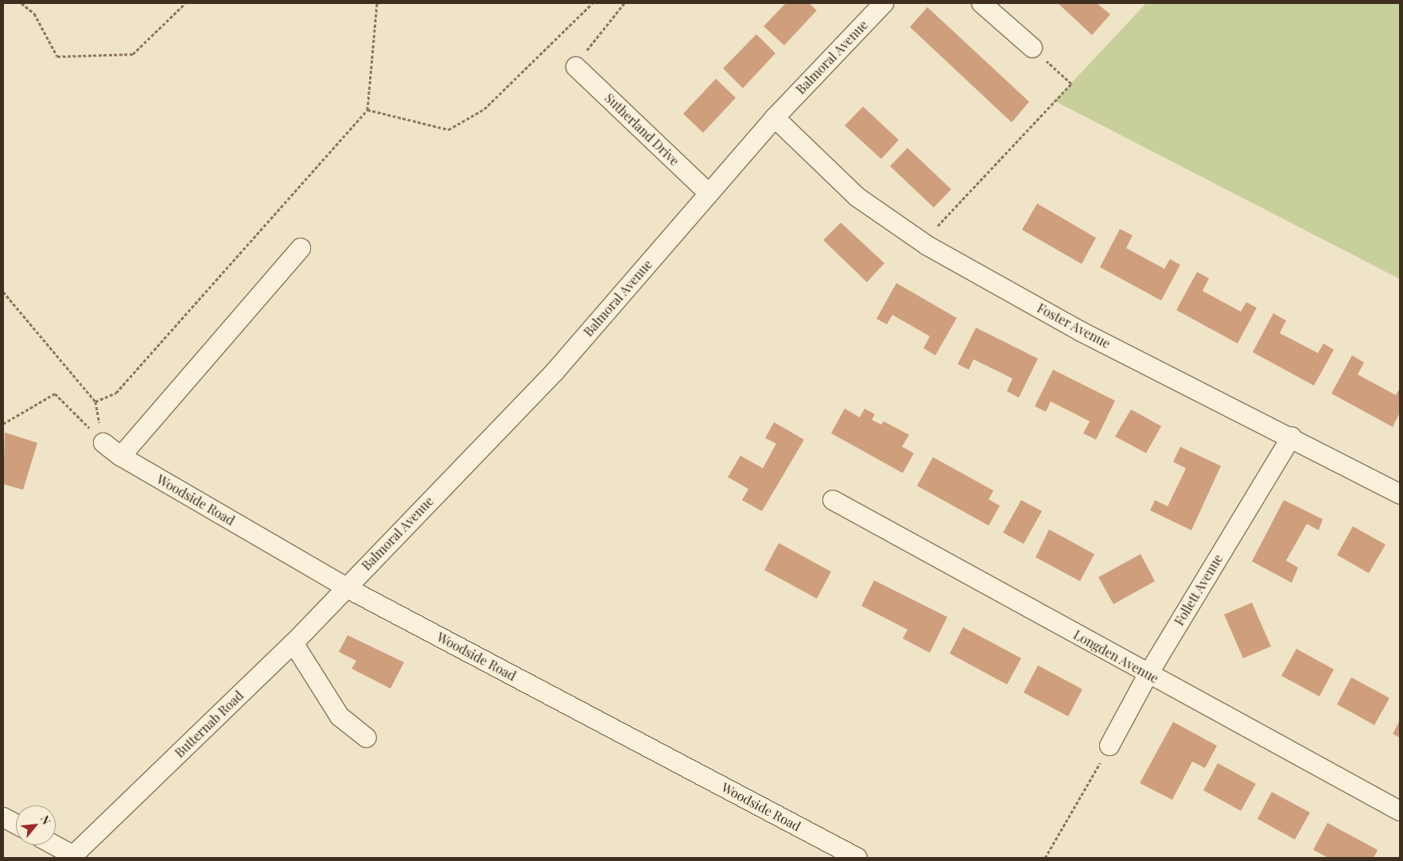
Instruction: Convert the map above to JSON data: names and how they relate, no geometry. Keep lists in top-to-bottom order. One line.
{"streets":{"street":["Balmoral Avenue","Sutherland Drive","Foster Avenue","Woodside Road","Follett Avenue","Longden Avenue","Butternab Road"]},"crossings":[["Balmoral Avenue","Sutherland Drive"],["Balmoral Avenue","Foster Avenue"],["Balmoral Avenue","Woodside Road"],["Balmoral Avenue","Butternab Road"],["Foster Avenue","Follett Avenue"],["Woodside Road","Butternab Road"],["Follett Avenue","Longden Avenue"]],"north":"top right"}
